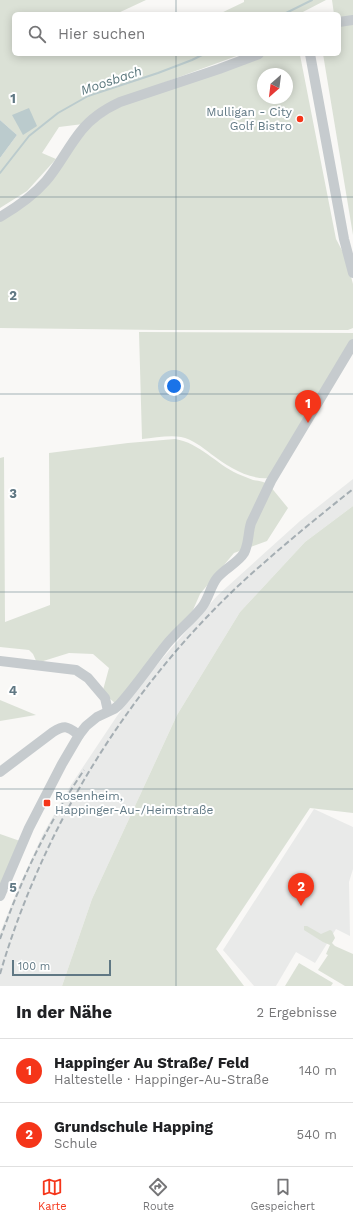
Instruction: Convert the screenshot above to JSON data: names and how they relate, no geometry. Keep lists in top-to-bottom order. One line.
{"water":["Moosbach"],"places":{"other":["Mulligan - City Golf Bistro"],"transit":["Rosenheim, Happinger-Au-/Heimstraße"]},"scale_bar":"100 m","north":"bottom left","page":{"search":"Hier suchen","pins":["1","2"],"scale":"100 m","heading":["In der Nähe","2 Ergebnisse"],"list":[{"mark":"1","name":"Happinger Au Straße/ Feld","note":"Haltestelle · Happinger-Au-Straße","value":"140 m"},{"mark":"2","name":"Grundschule Happing","note":"Schule","value":"540 m"}],"nav":["Karte","Route","Gespeichert"]},"grid":{"rows":["1","2","3","4","5"]}}
